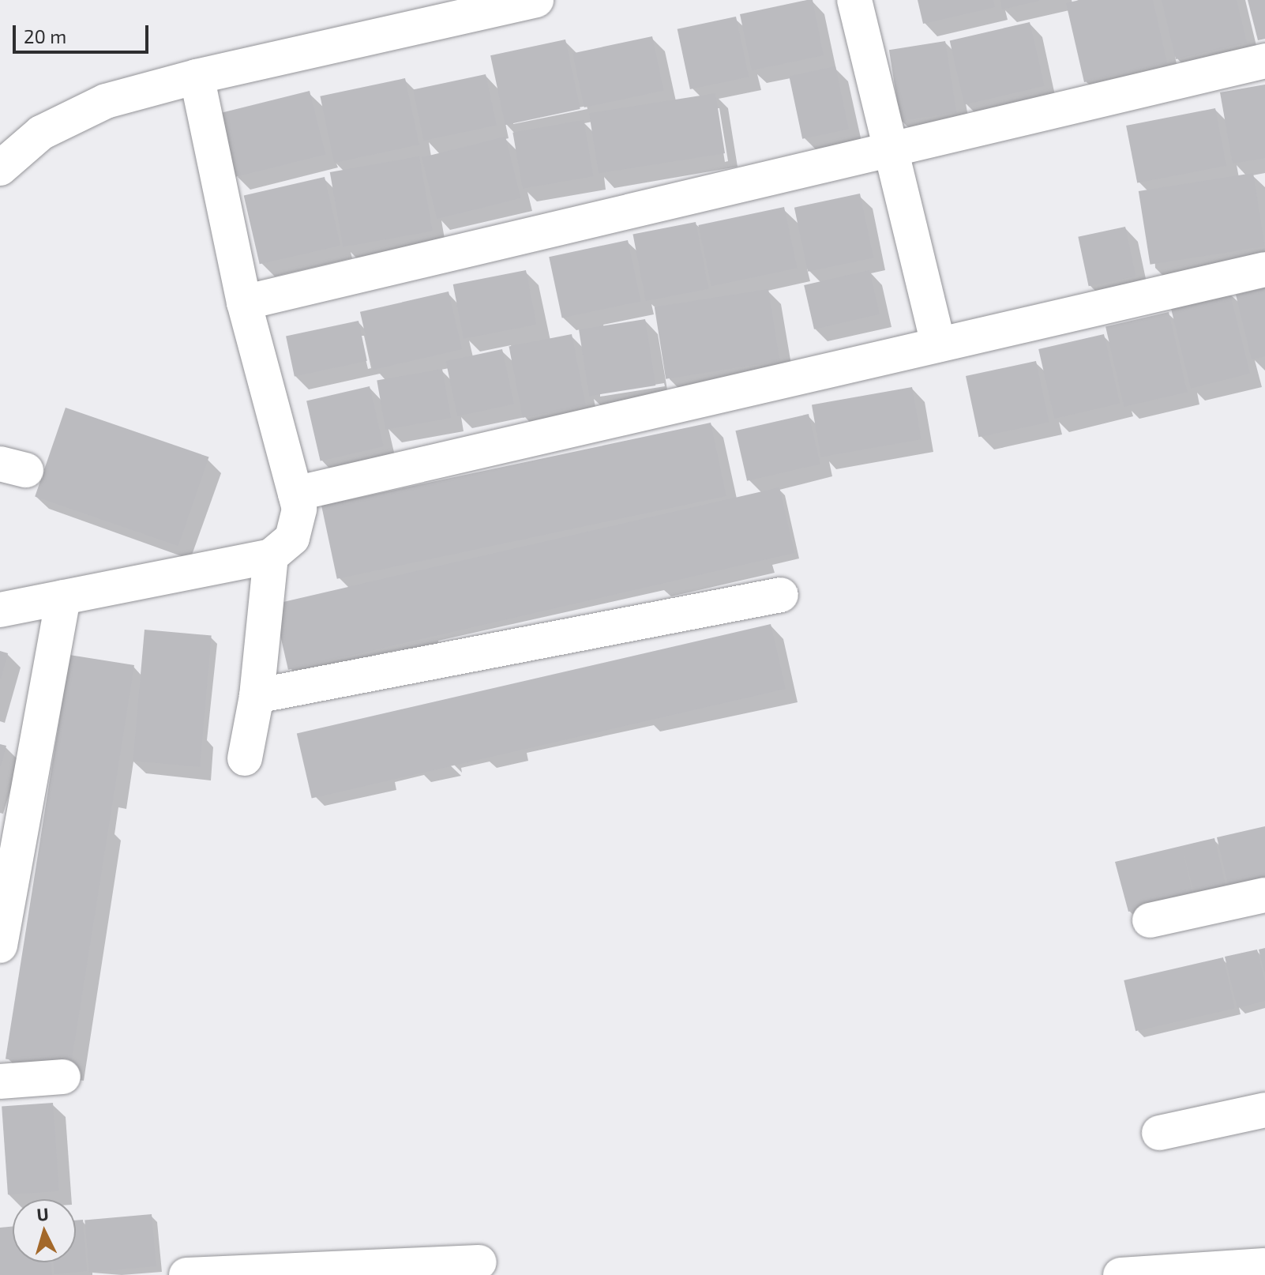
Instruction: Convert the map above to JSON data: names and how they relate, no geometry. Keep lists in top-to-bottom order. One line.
{"scale_bar":"20 m","north":"top"}
